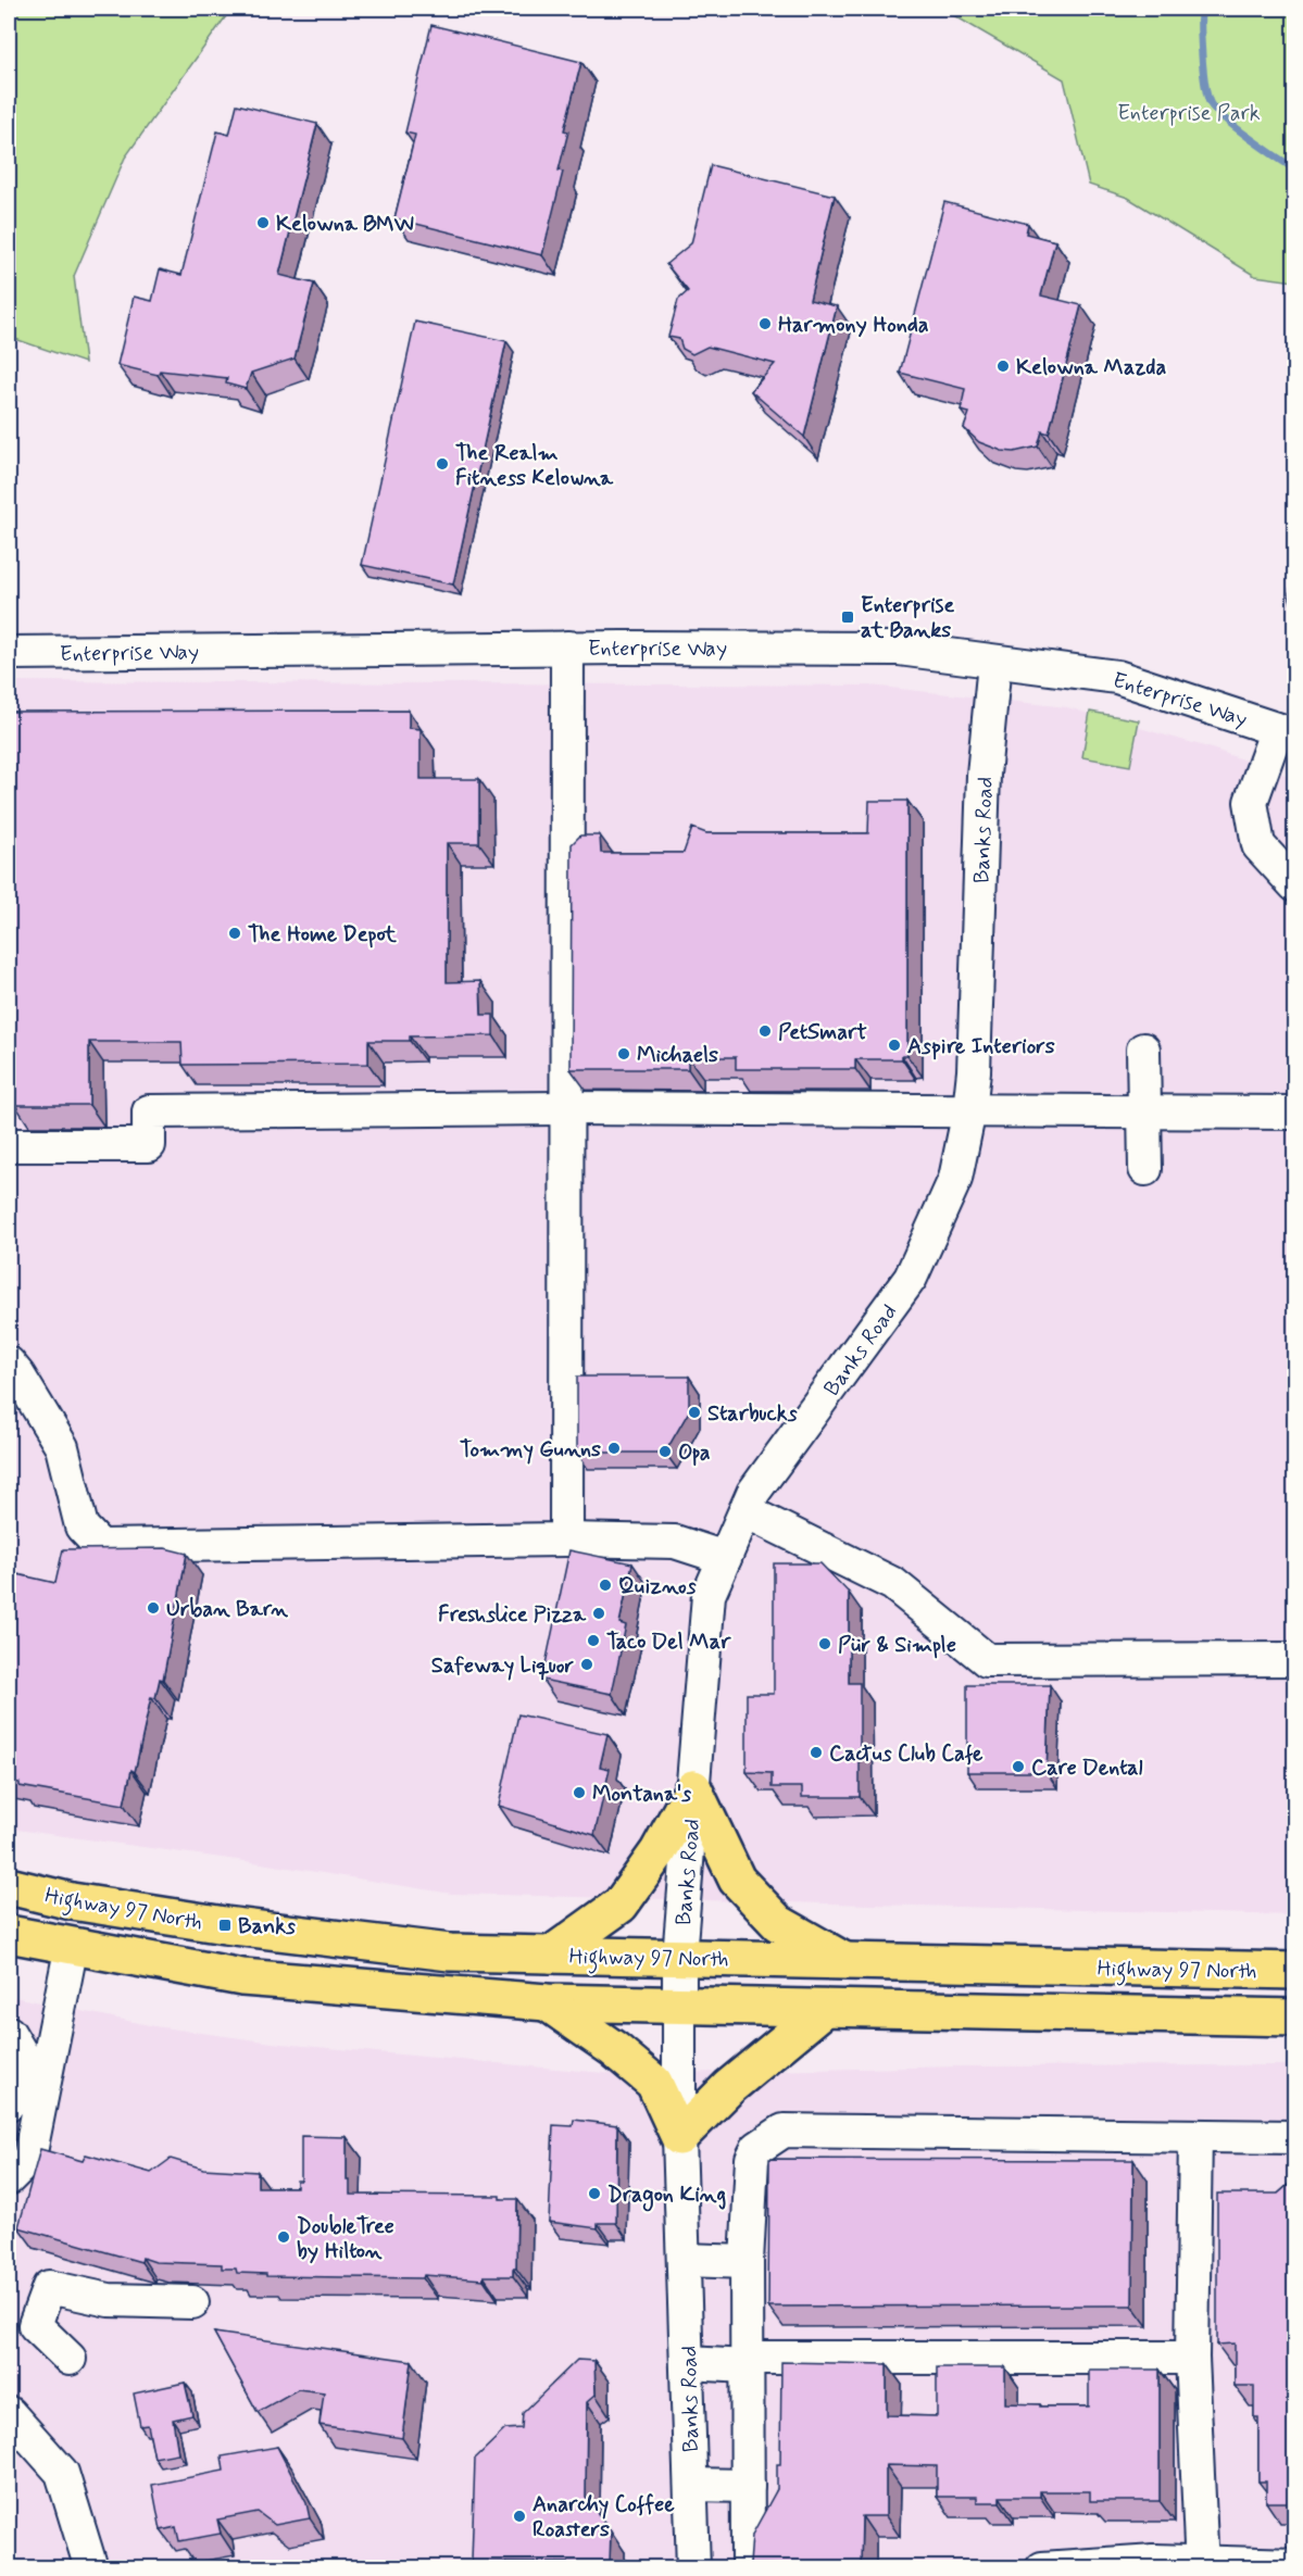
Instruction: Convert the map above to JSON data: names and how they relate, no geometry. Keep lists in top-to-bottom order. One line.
{"streets":{"highway":["Highway 97 North"],"street":["Enterprise Way","Banks Road"]},"crossings":[["Enterprise Way","Banks Road"],["Banks Road","Highway 97 North"]],"parks":["Enterprise Park"],"places":{"other":["Kelowna BMW","Harmony Honda","Kelowna Mazda","The Realm Fitness Kelowna","The Home Depot","PetSmart","Aspire Interiors","Michaels","Starbucks","Tommy Gunns","Opa","Quiznos","Urban Barn","Freshslice Pizza","Taco Del Mar","Pür & Simple","Safeway Liquor","Cactus Club Cafe","Care Dental","Montana's","Dragon King","DoubleTree by Hilton","Anarchy Coffee Roasters"],"transit":["Enterprise at Banks","Banks"]}}
